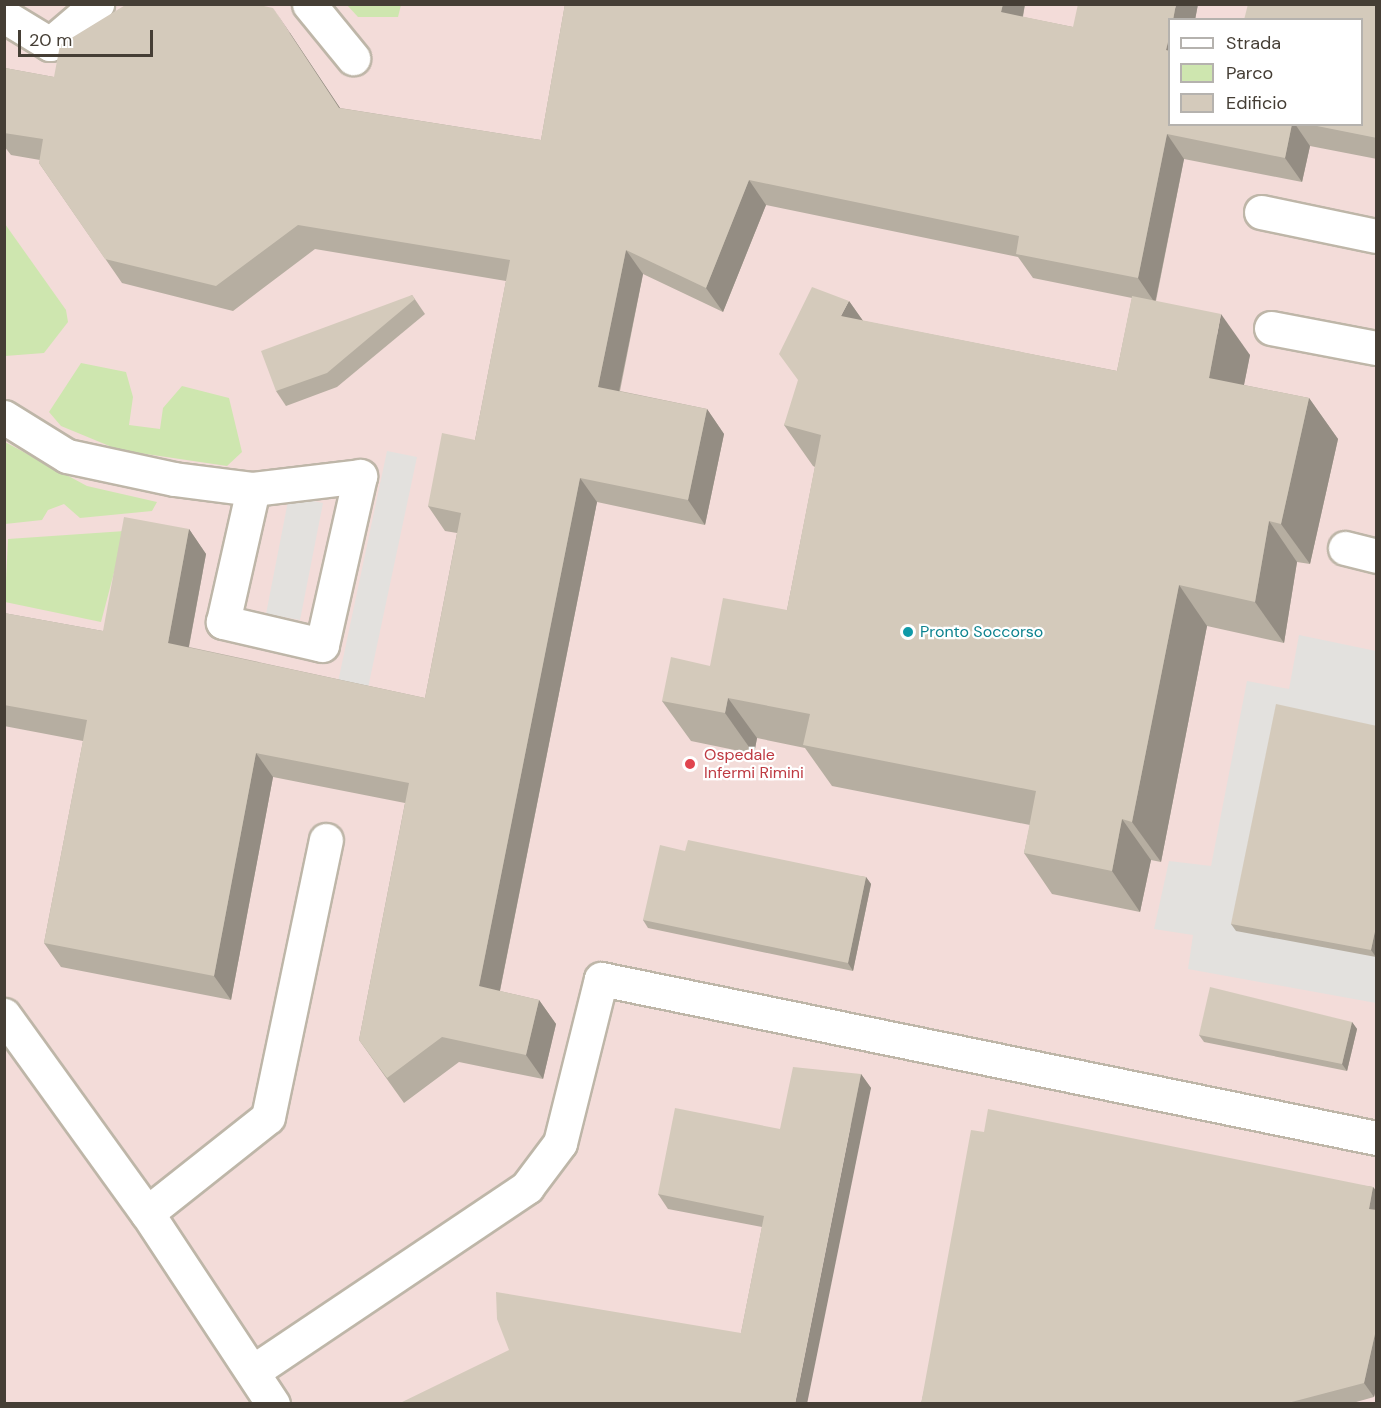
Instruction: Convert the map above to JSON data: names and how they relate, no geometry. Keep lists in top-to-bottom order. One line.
{"places":["Pronto Soccorso","Ospedale Infermi Rimini"],"legend":["Strada","Parco","Edificio"],"scale_bar":"20 m"}
